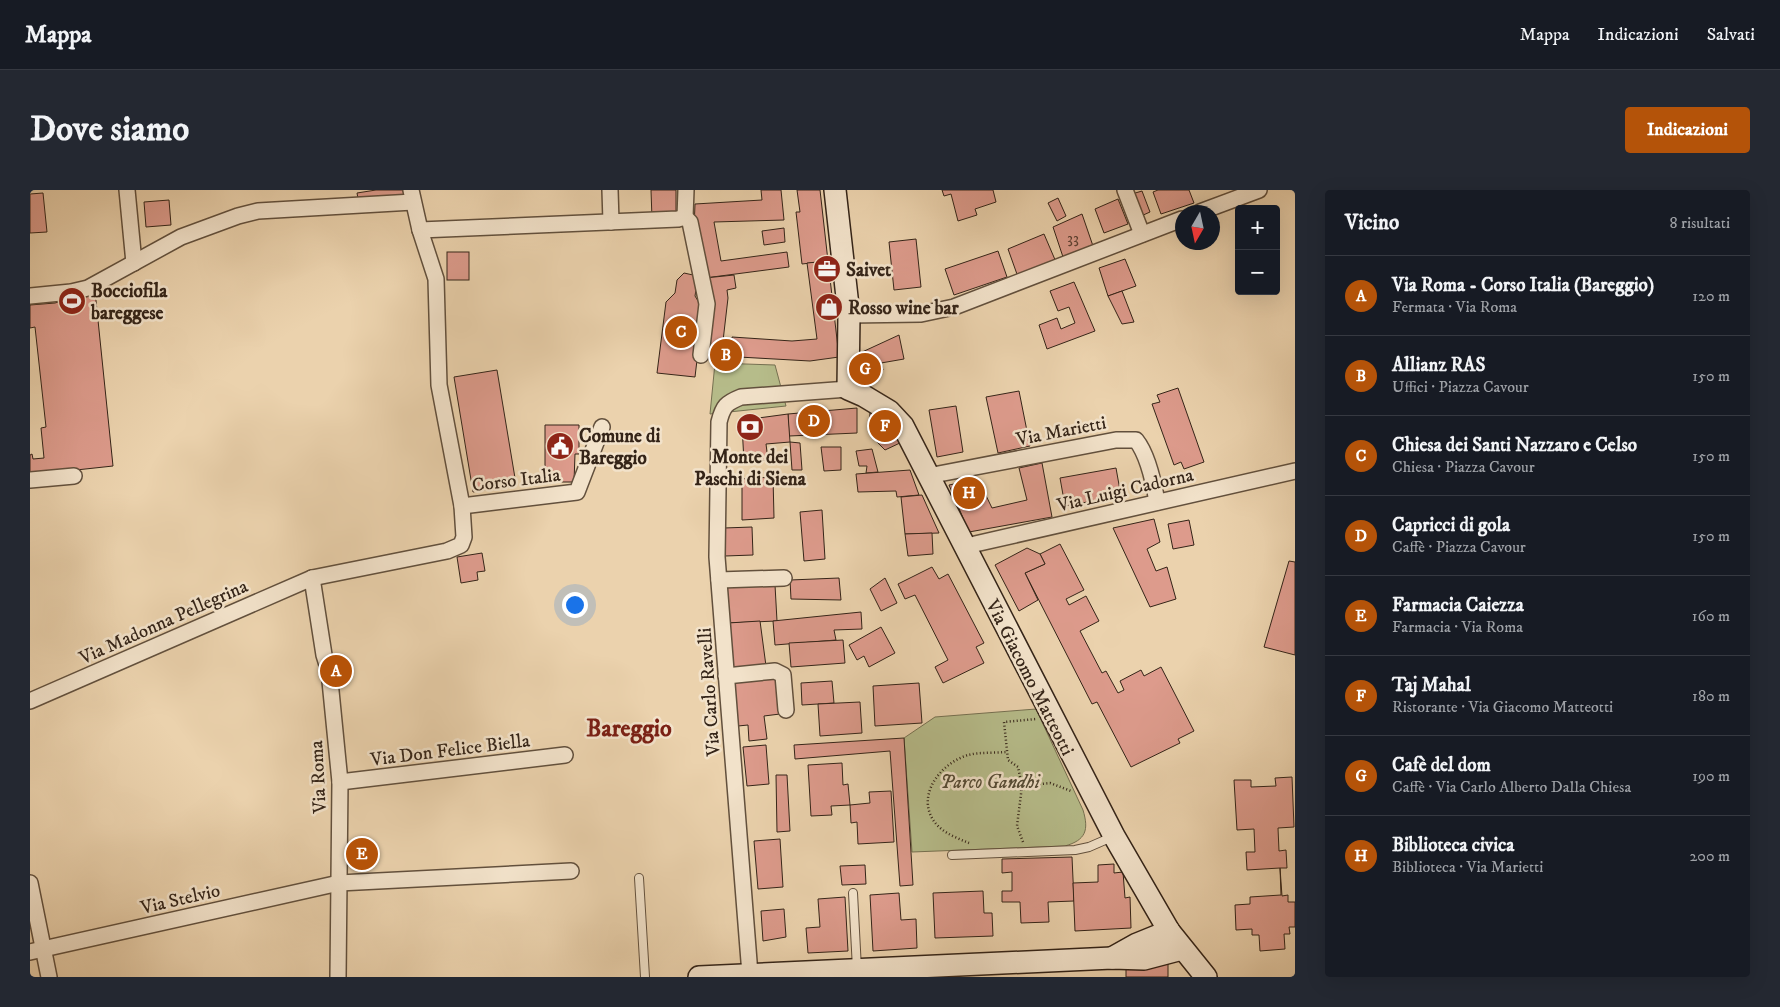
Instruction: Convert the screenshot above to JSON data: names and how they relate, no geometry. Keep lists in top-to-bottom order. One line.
{"streets":{"street":["Via Marietti","Corso Italia","Via Luigi Cadorna","Via Madonna Pellegrina","Via Giacomo Matteotti","Via Carlo Ravelli","Via Don Felice Biella","Via Roma","Via Stelvio"]},"crossings":[["Via Marietti","Via Luigi Cadorna"],["Via Marietti","Via Giacomo Matteotti"],["Corso Italia","Via Madonna Pellegrina"],["Corso Italia","Via Roma"],["Via Luigi Cadorna","Via Giacomo Matteotti"],["Via Madonna Pellegrina","Via Roma"],["Via Giacomo Matteotti","Via Carlo Ravelli"],["Via Don Felice Biella","Via Roma"],["Via Roma","Via Stelvio"]],"districts":["Bareggio"],"parks":["Parco Gandhi"],"places":{"office":["Saivet"],"sports":["Bocciofila bareggese"],"shop":["Rosso wine bar"],"bank":["Monte dei Paschi di Siena"],"public building":["Comune di Bareggio"]},"house_numbers":["33"],"north":"bottom","page":{"header":"Mappa","nav":["Mappa","Indicazioni","Salvati"],"buttons":"Indicazioni","title":"Dove siamo","heading":["Vicino","8 risultati"],"map_buttons":["+","−"],"list":[{"mark":"A","name":"Via Roma - Corso Italia (Bareggio)","note":"Fermata · Via Roma","value":"120 m"},{"mark":"B","name":"Allianz RAS","note":"Uffici · Piazza Cavour","value":"150 m"},{"mark":"C","name":"Chiesa dei Santi Nazzaro e Celso","note":"Chiesa · Piazza Cavour","value":"150 m"},{"mark":"D","name":"Capricci di gola","note":"Caffè · Piazza Cavour","value":"150 m"},{"mark":"E","name":"Farmacia Caiezza","note":"Farmacia · Via Roma","value":"160 m"},{"mark":"F","name":"Taj Mahal","note":"Ristorante · Via Giacomo Matteotti","value":"180 m"},{"mark":"G","name":"Cafè del dom","note":"Caffè · Via Carlo Alberto Dalla Chiesa","value":"190 m"},{"mark":"H","name":"Biblioteca civica","note":"Biblioteca · Via Marietti","value":"200 m"}],"pins":["C","B","G","D","F","H","A","E"]}}
